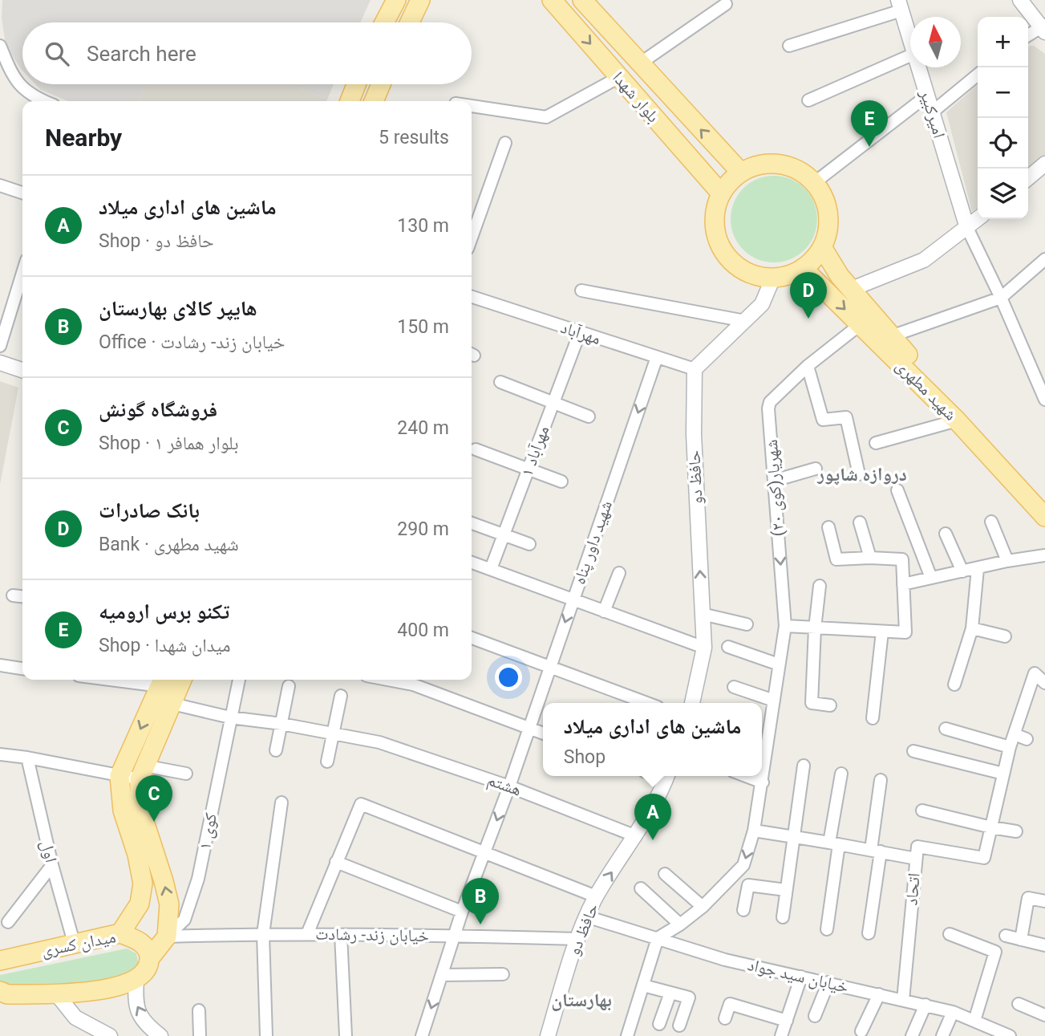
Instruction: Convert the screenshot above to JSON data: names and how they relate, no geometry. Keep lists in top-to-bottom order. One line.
{"streets":{"main road":["بلوار شهدا","شهید مطهری","میدان کسری"],"street":["امیرکبیر","مهرآباد","مهرآباد ۱","حافظ دو","شهریار(کوی ۲۰)","شهید داور پناه","هشتم","کوی ۱","اول","اتحاد","خیابان زند- رشادت","خیابان سید جواد"]},"crossings":[["بلوار شهدا","شهید مطهری"],["مهرآباد","مهرآباد ۱"],["مهرآباد","حافظ دو"],["مهرآباد","شهید داور پناه"],["شهید مطهری","شهریار(کوی ۲۰)"],["حافظ دو","هشتم"],["حافظ دو","خیابان زند- رشادت"],["حافظ دو","خیابان سید جواد"],["شهریار(کوی ۲۰)","خیابان سید جواد"],["شهید داور پناه","هشتم"],["شهید داور پناه","خیابان زند- رشادت"],["کوی ۱","خیابان زند- رشادت"],["اول","میدان کسری"],["اتحاد","خیابان سید جواد"]],"one_way":["حافظ دو","شهید داور پناه"],"districts":["دروازه شاپور","بهارستان"],"north":"top","page":{"map_buttons":["+","−"],"search":"Search here","pins":["E","D","C","A","B"],"heading":["Nearby","5 results"],"list":[{"mark":"A","name":"ماشین های اداری میلاد","note":"Shop · حافظ دو","value":"130 m"},{"mark":"B","name":"هایپر کالای بهارستان","note":"Office · خیابان زند- رشادت","value":"150 m"},{"mark":"C","name":"فروشگاه گونش","note":"Shop · بلوار همافر ۱","value":"240 m"},{"mark":"D","name":"بانک صادرات","note":"Bank · شهید مطهری","value":"290 m"},{"mark":"E","name":"تکنو برس ارومیه","note":"Shop · میدان شهدا","value":"400 m"}],"popup":["ماشین های اداری میلاد","Shop"]}}
